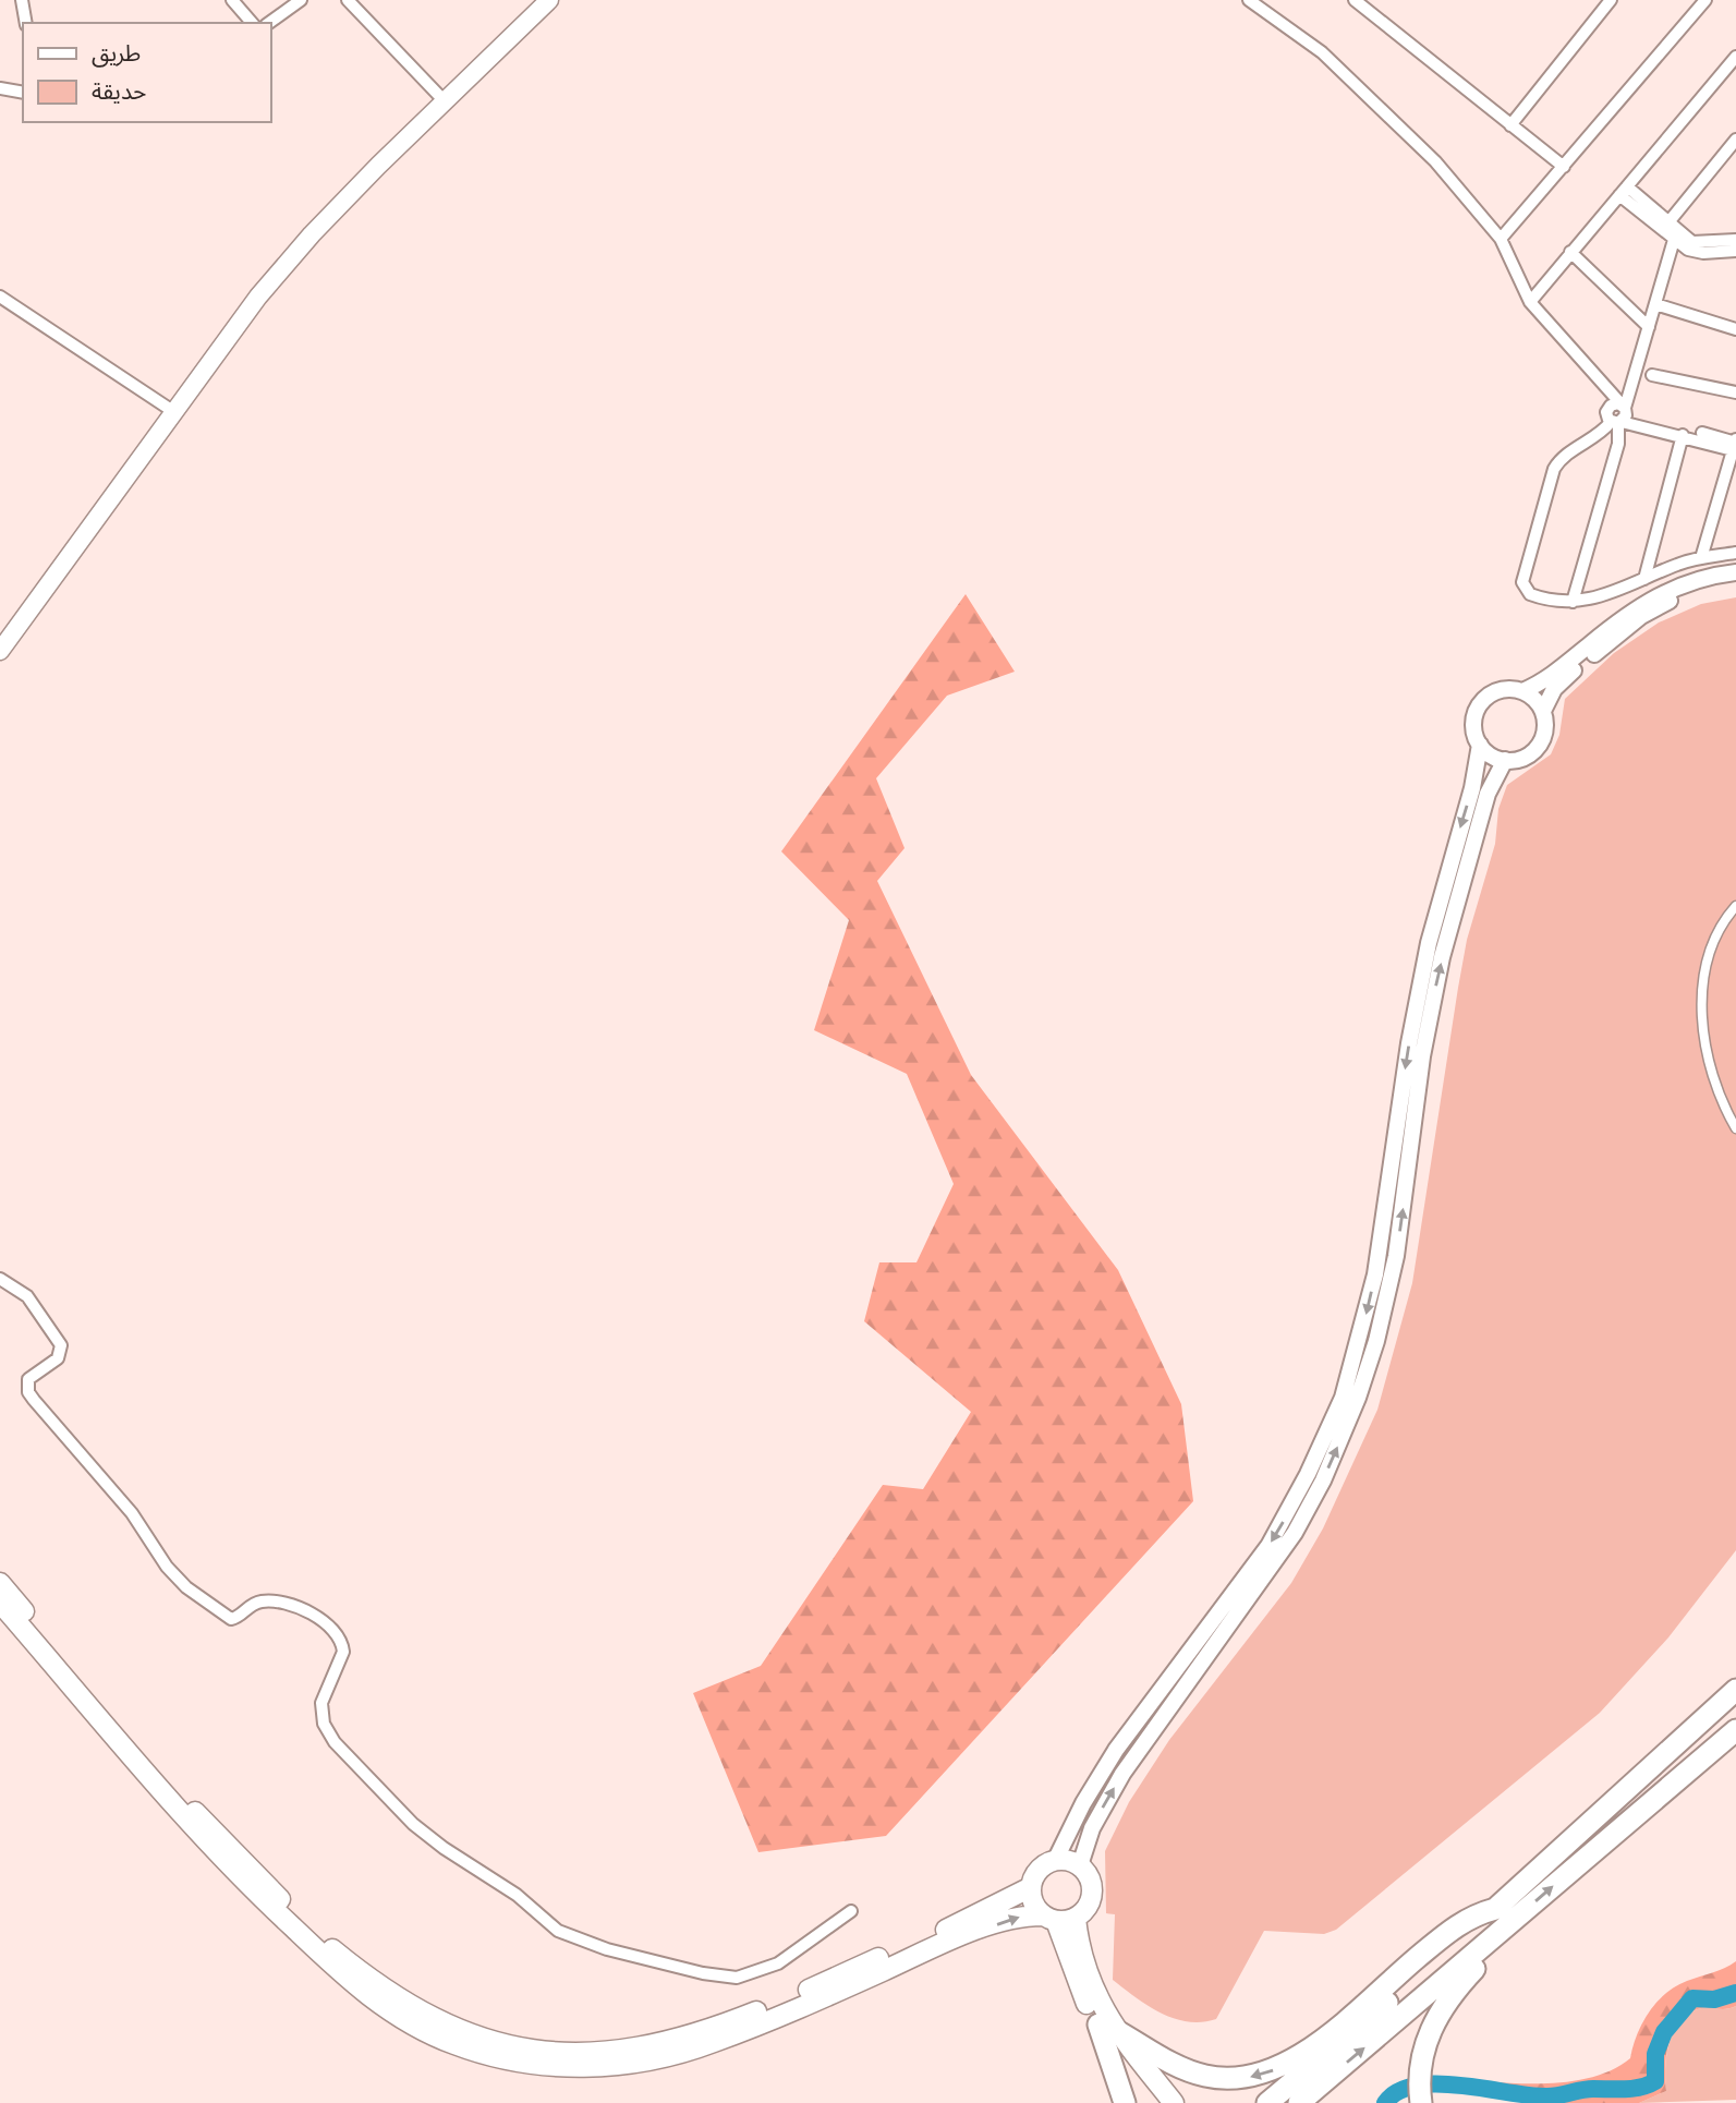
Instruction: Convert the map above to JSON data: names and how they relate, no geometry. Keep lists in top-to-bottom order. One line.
{"legend":["طريق","حديقة"]}
